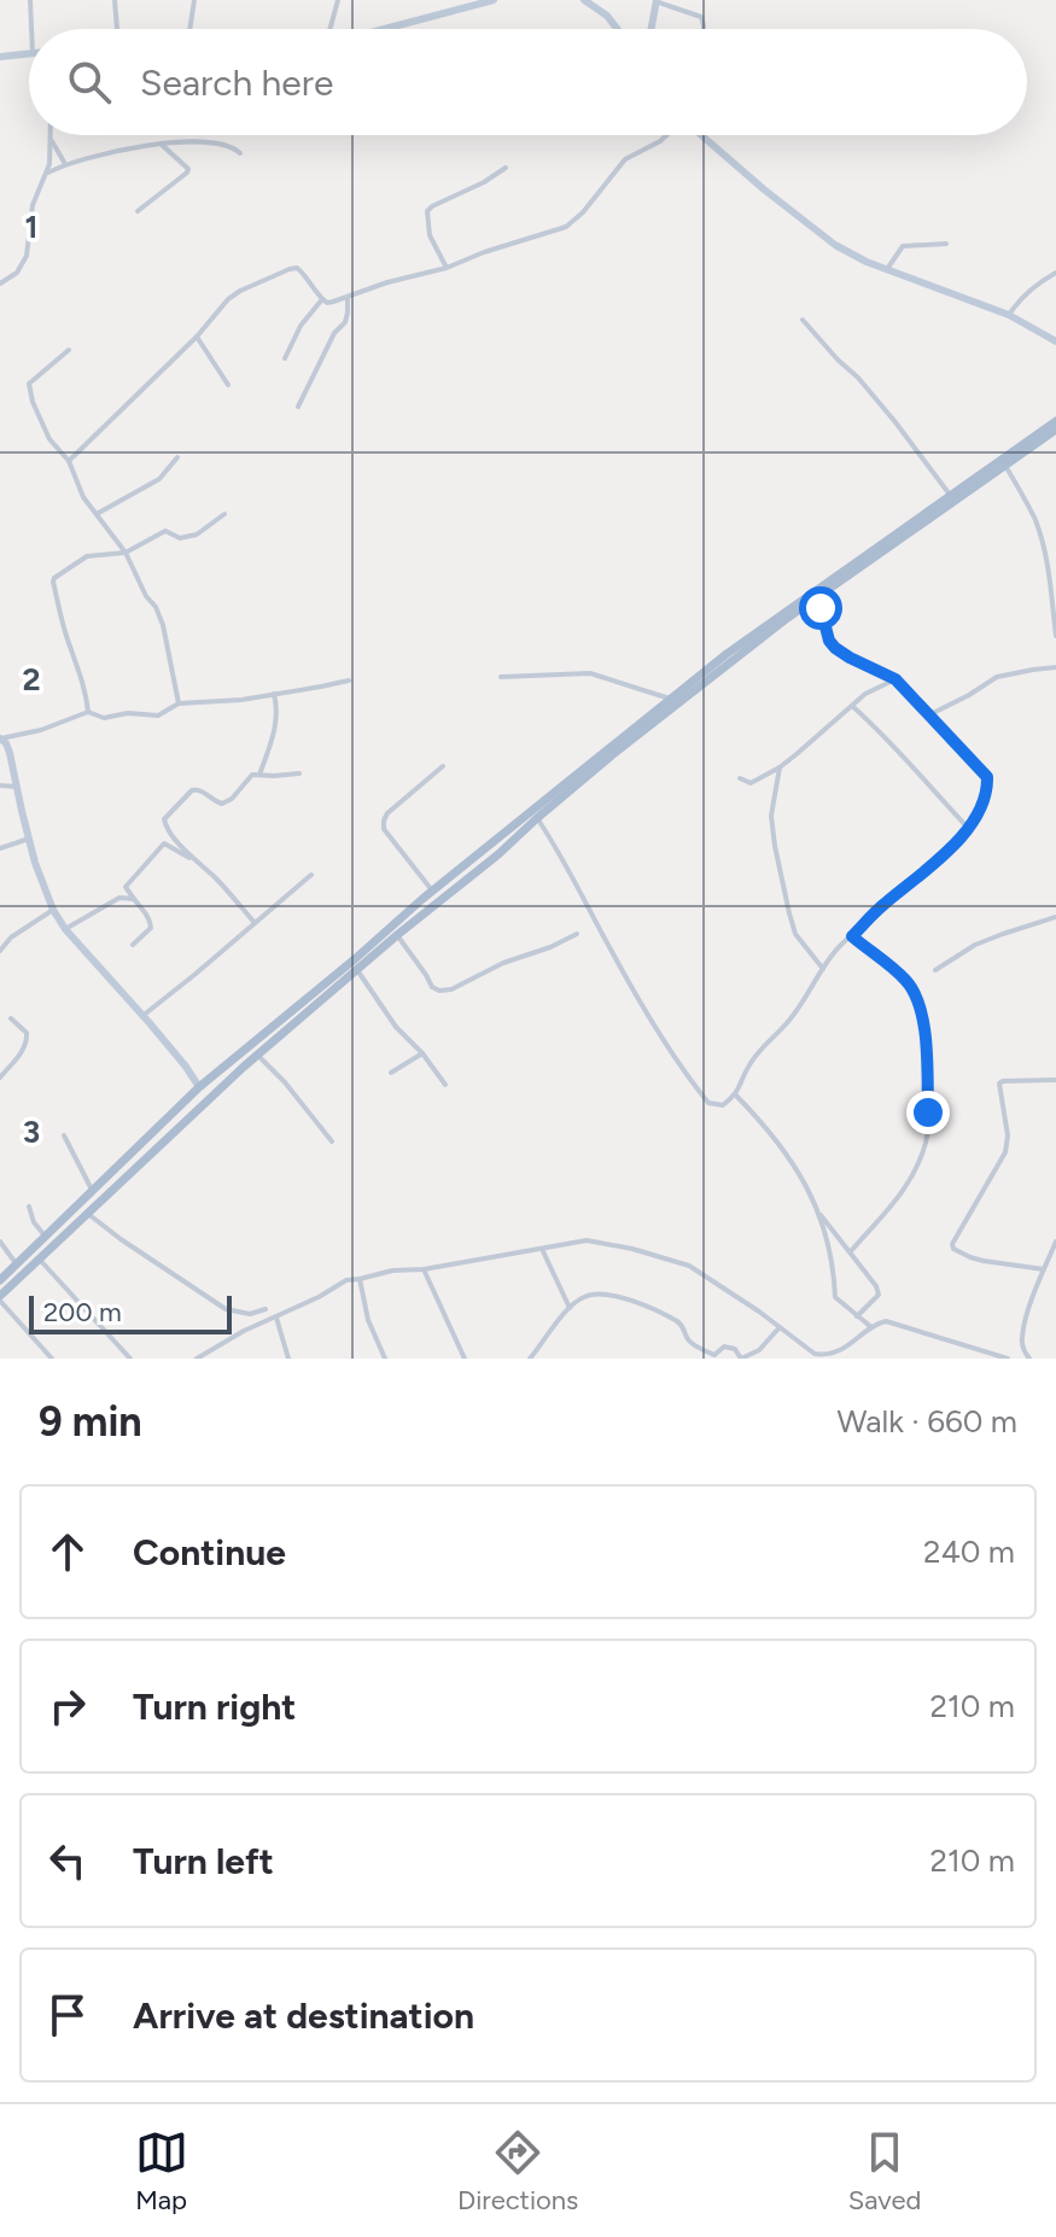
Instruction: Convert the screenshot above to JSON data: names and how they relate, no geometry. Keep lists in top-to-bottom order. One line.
{"scale_bar":"200 m","page":{"search":"Search here","scale":"200 m","heading":["9 min","Walk · 660 m"],"list":[["Continue","240 m"],["Turn right","210 m"],["Turn left","210 m"],"Arrive at destination"],"nav":["Map","Directions","Saved"]},"grid":{"rows":["1","2","3"]}}
